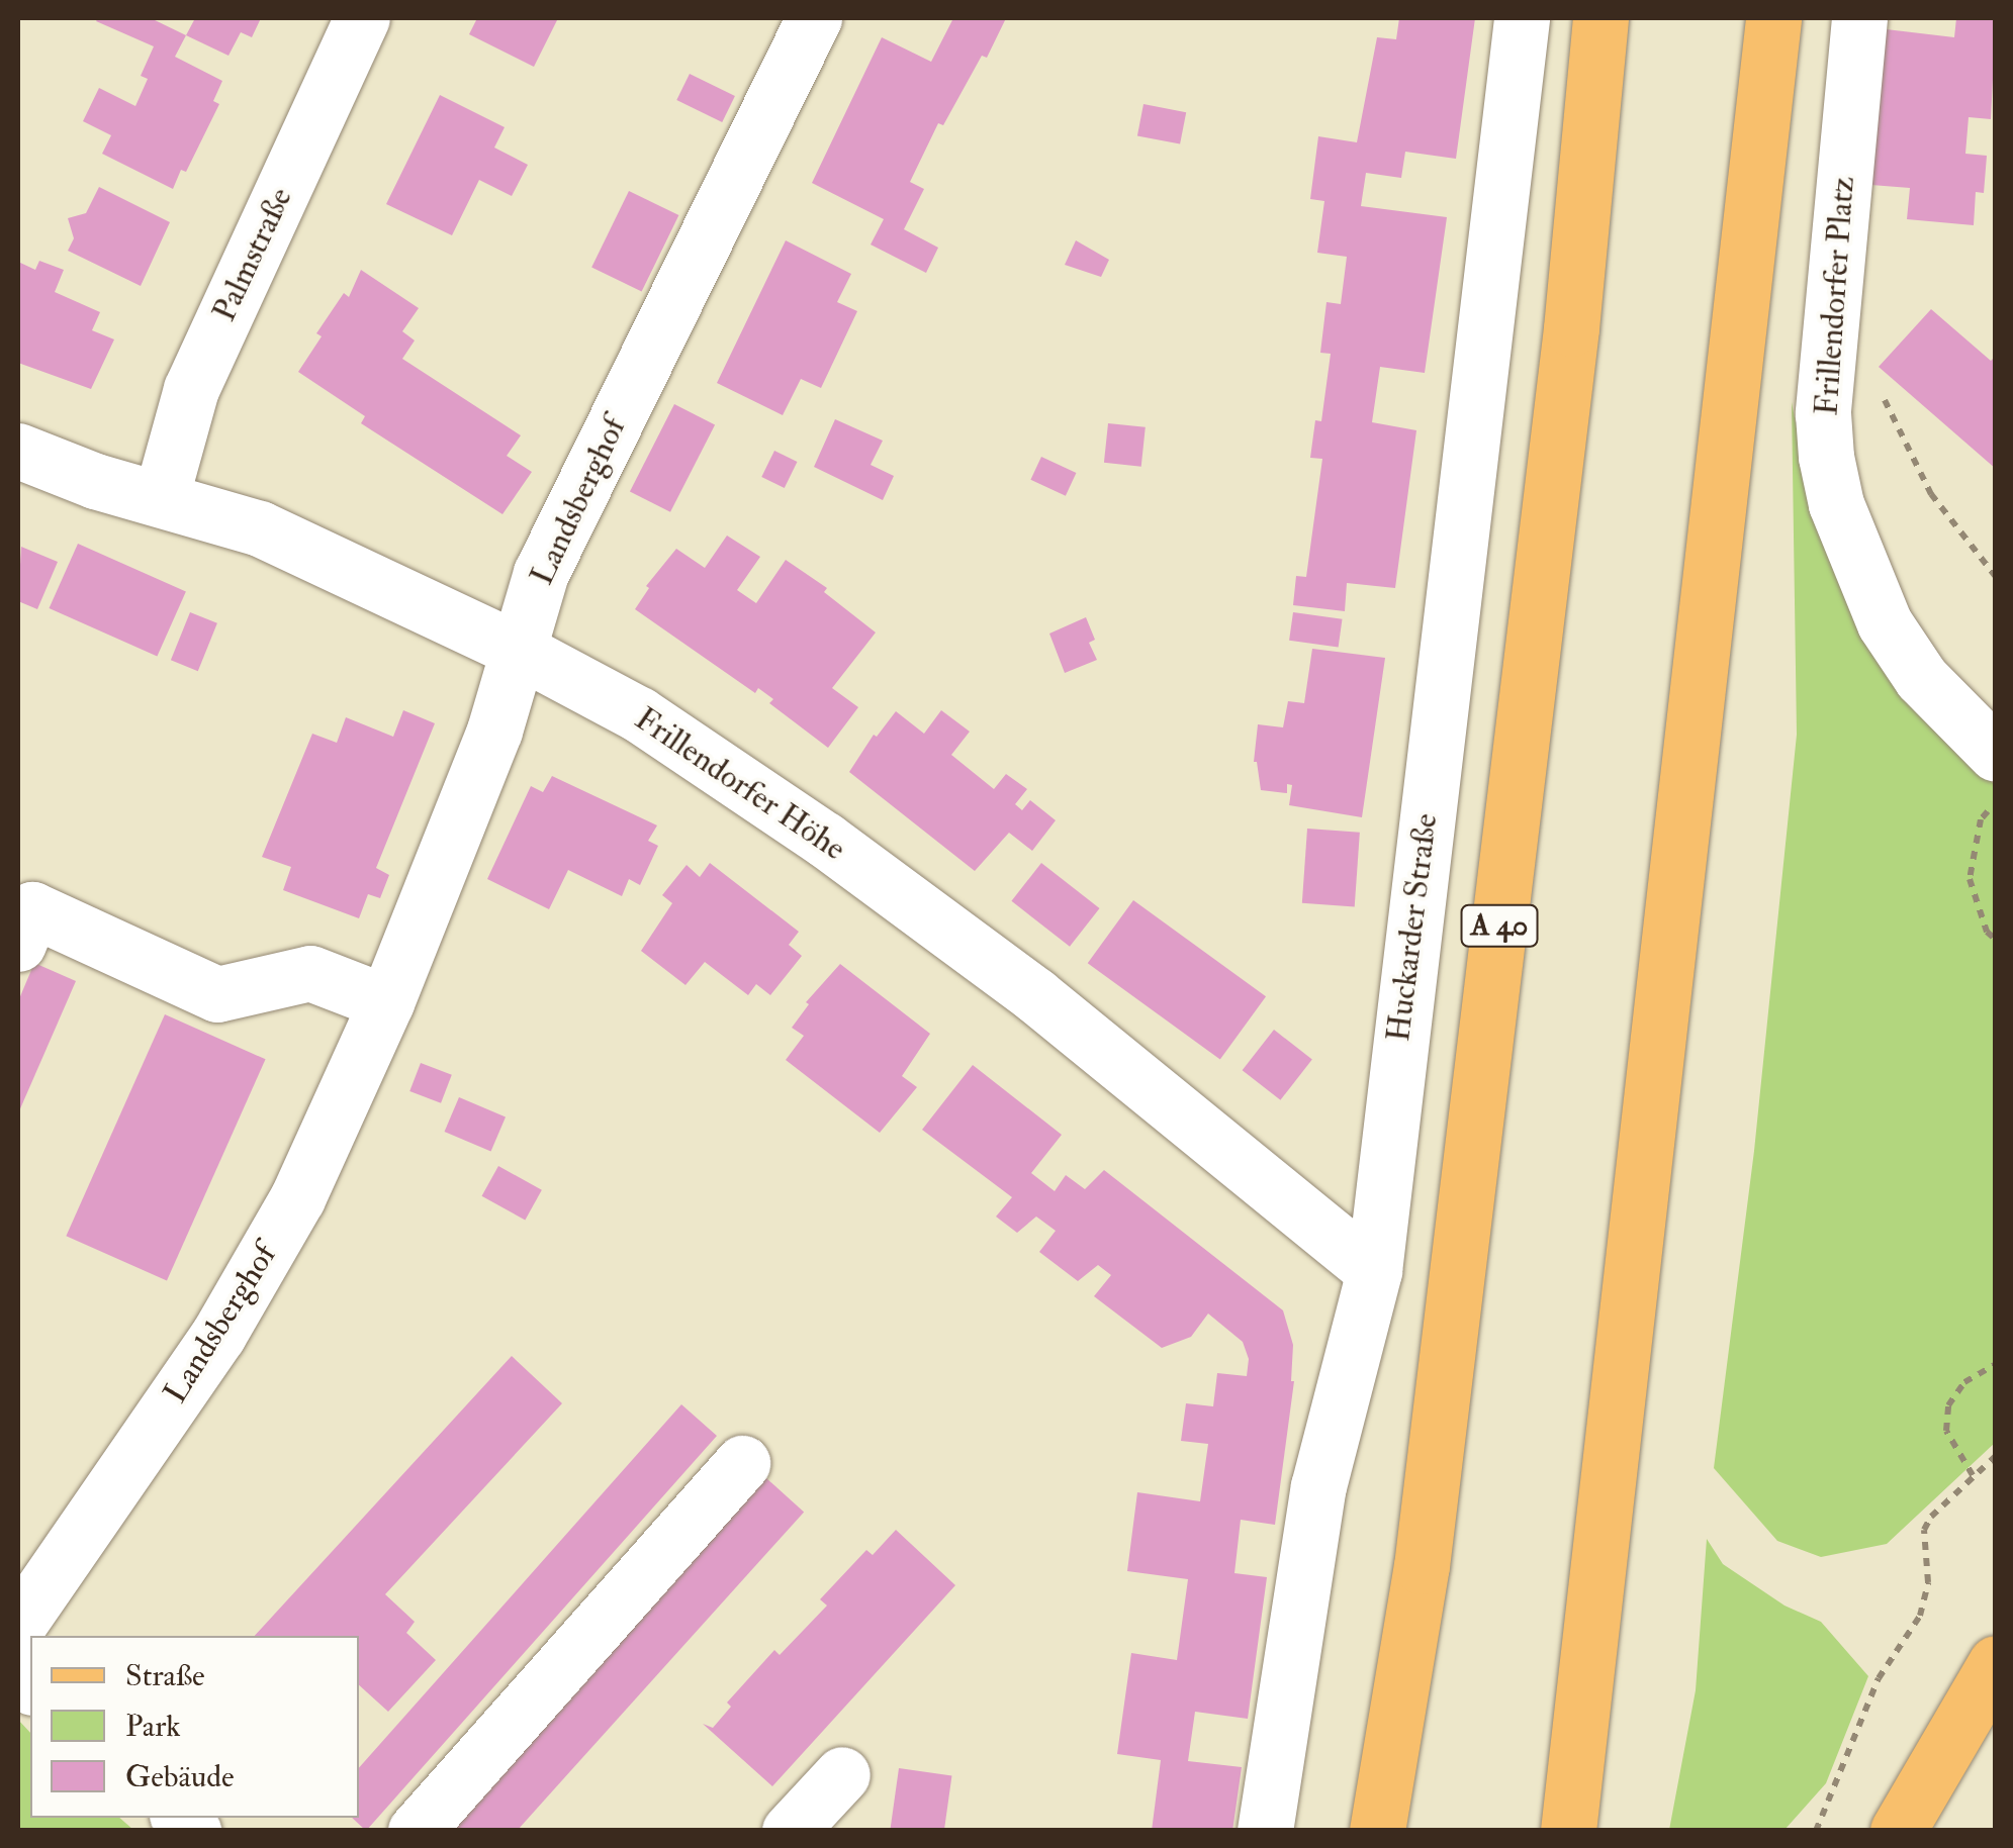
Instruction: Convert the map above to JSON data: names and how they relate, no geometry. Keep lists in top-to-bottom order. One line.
{"streets":{"main road":["A 40"],"street":["Palmstraße","Frillendorfer Platz","Landsberghof","Frillendorfer Höhe","Huckarder Straße"]},"crossings":[["Palmstraße","Frillendorfer Höhe"],["Landsberghof","Frillendorfer Höhe"],["Frillendorfer Höhe","Huckarder Straße"]],"legend":["Straße","Park","Gebäude"]}
